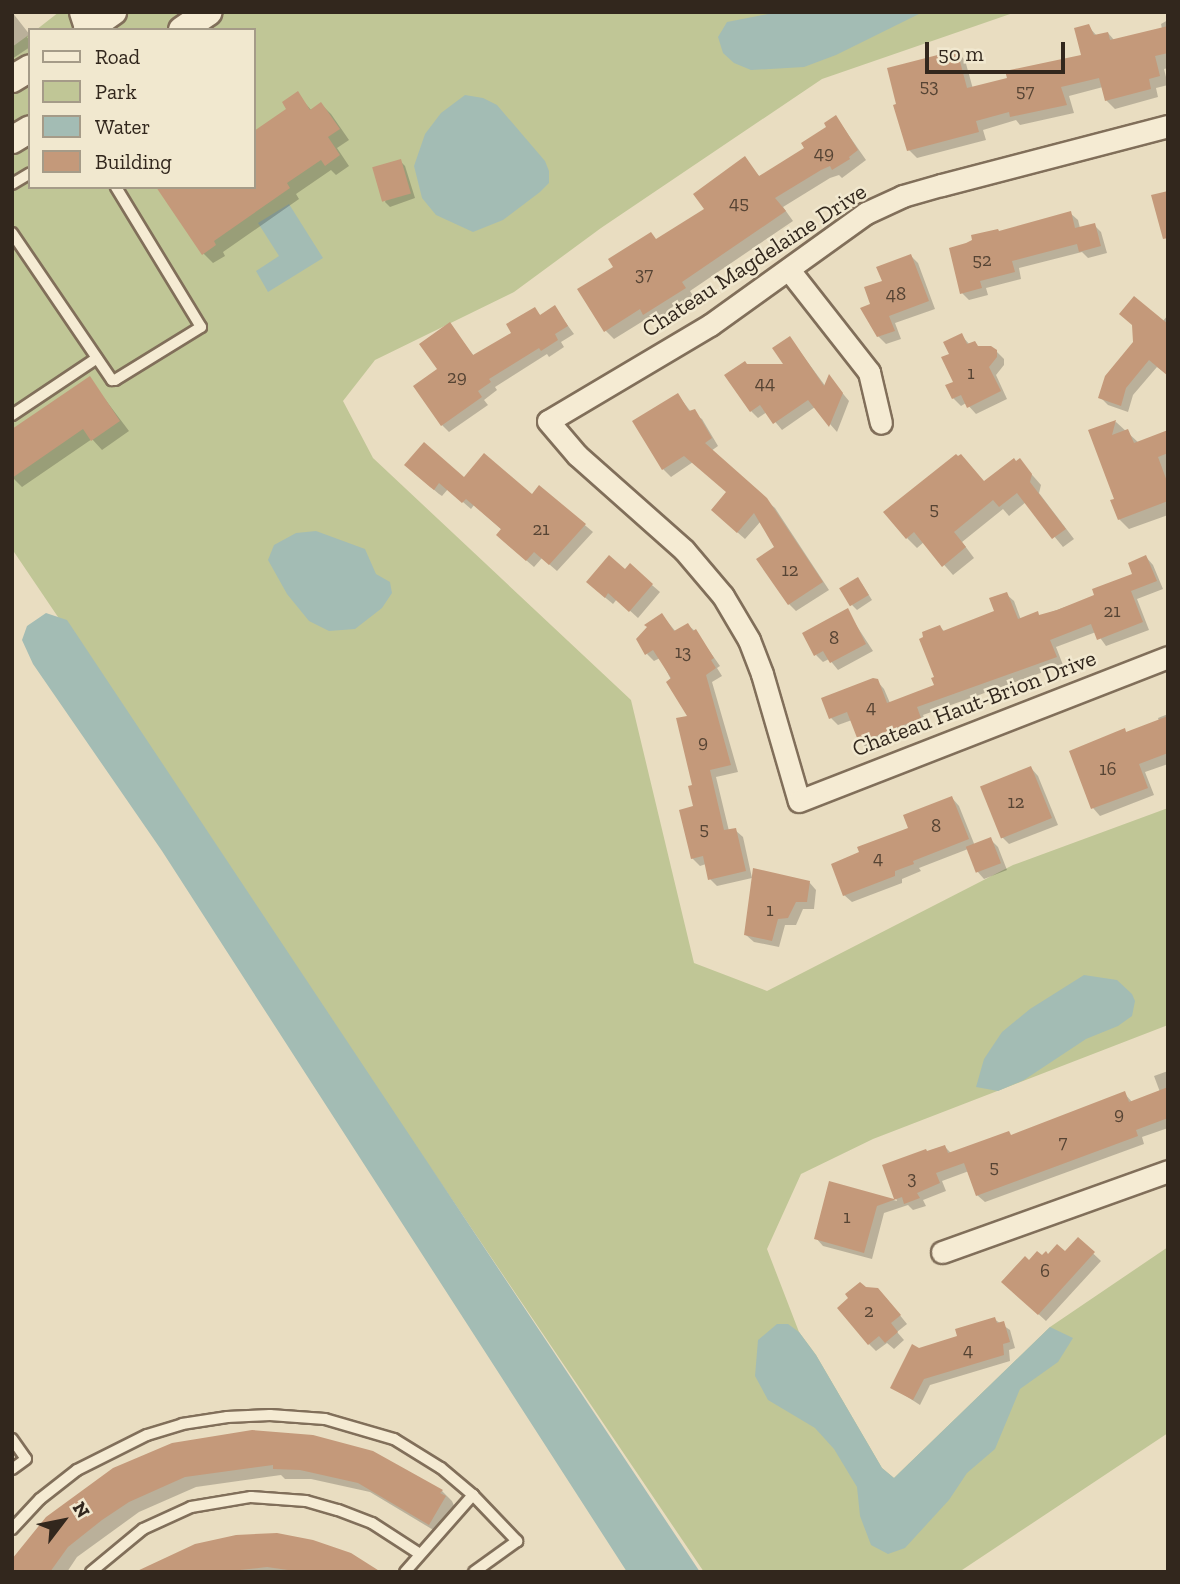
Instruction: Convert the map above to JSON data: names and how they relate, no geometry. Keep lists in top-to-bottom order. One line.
{"streets":{"street":["Chateau Magdelaine Drive","Chateau Haut-Brion Drive"]},"crossings":[["Chateau Magdelaine Drive","Chateau Haut-Brion Drive"]],"house_numbers":["53","57","49","45","52","37","48","1","29","44","5","21","12","21","8","13","4","9","16","12","8","5","4","1","9","7","5","3","1","6","2","4"],"legend":["Road","Park","Water","Building"],"scale_bar":"50 m","north":"top right"}
